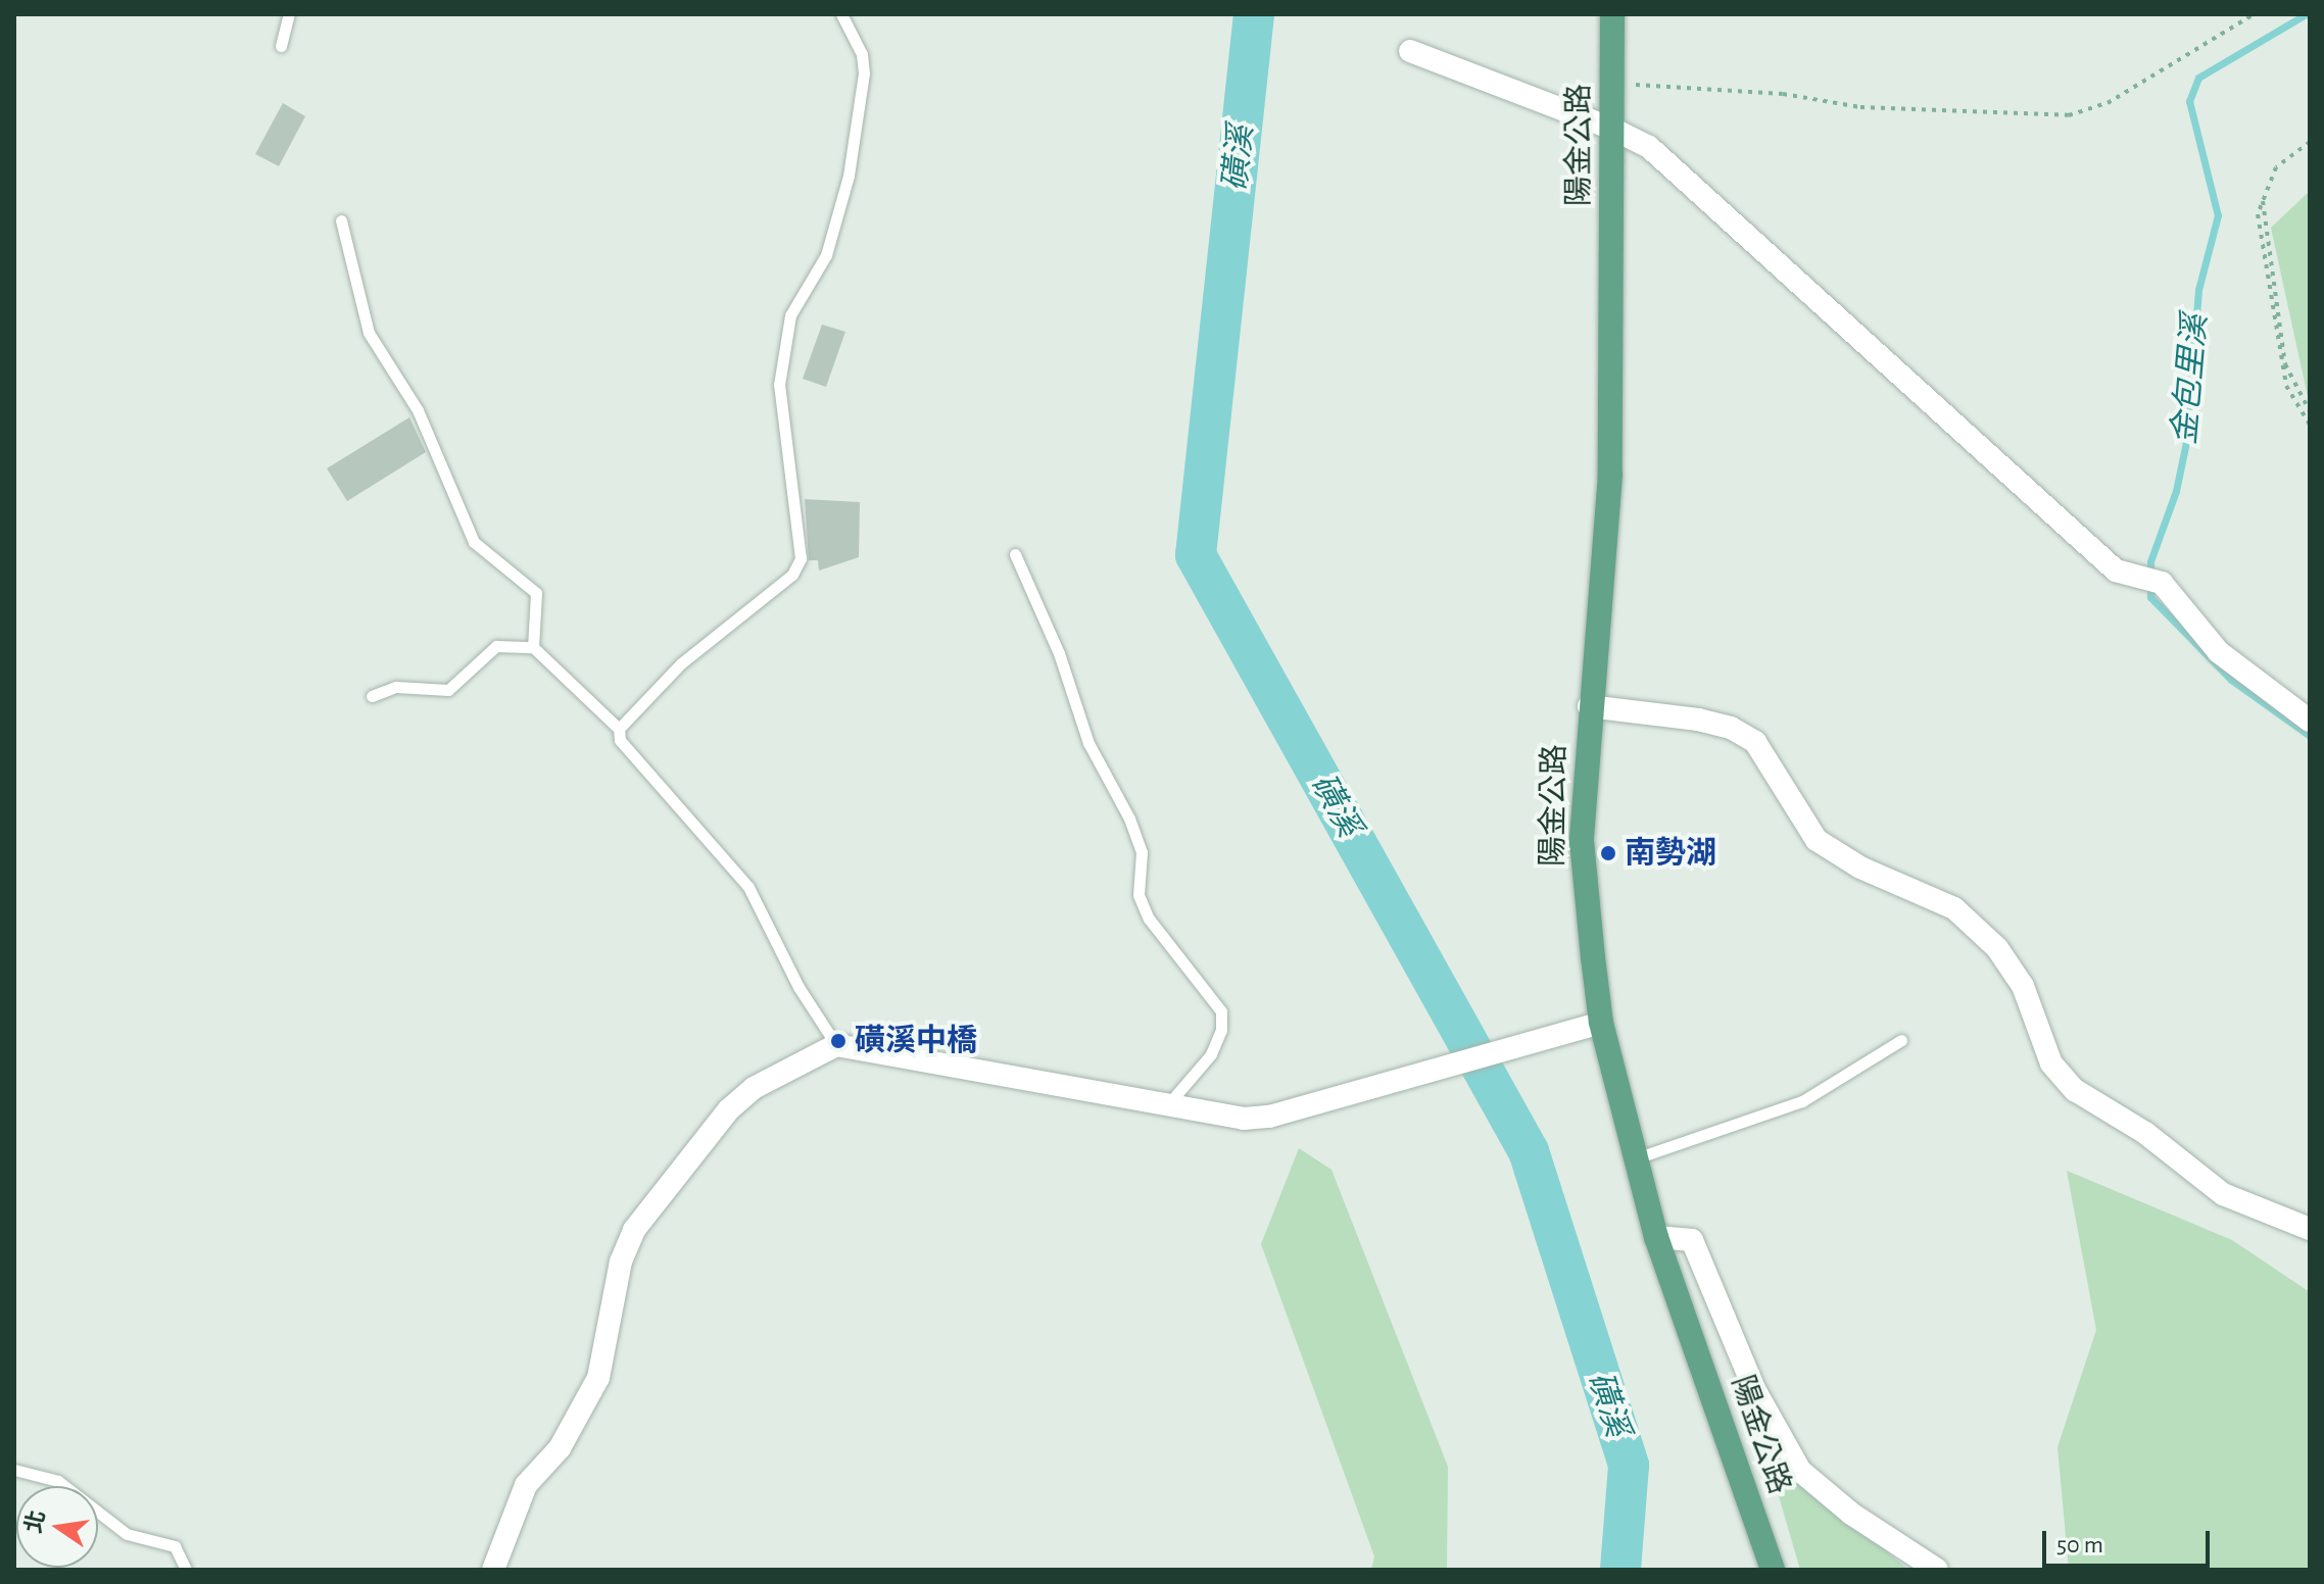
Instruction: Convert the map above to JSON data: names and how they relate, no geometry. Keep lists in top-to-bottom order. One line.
{"streets":{"main road":["陽金公路"]},"water":["磺溪","金包里溪"],"places":["南勢湖","磺溪中橋"],"scale_bar":"50 m","north":"left"}
